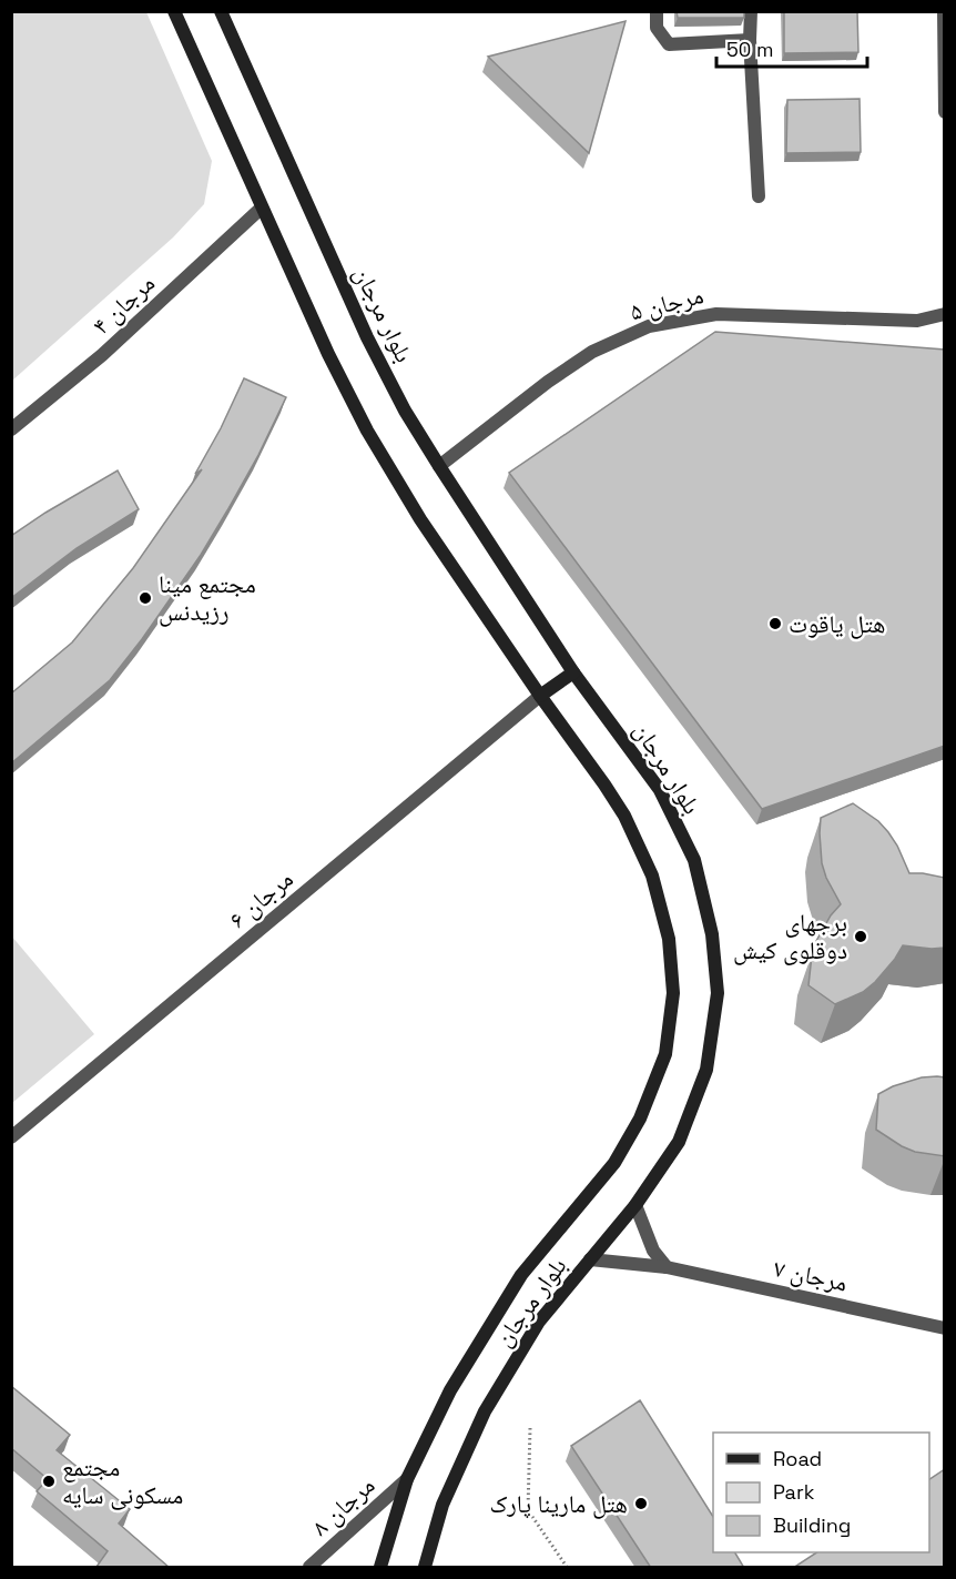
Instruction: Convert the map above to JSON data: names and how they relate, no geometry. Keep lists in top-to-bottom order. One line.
{"streets":{"main road":["بلوار مرجان"],"street":["مرجان ۵","مرجان ۴","مرجان ۶","مرجان ۷","مرجان ۸"]},"crossings":[["مرجان ۵","بلوار مرجان"],["مرجان ۴","بلوار مرجان"],["بلوار مرجان","مرجان ۶"],["بلوار مرجان","مرجان ۷"],["بلوار مرجان","مرجان ۸"]],"places":["مجتمع مینا رزیدنس","هتل یاقوت","برجهای دوقلوی کیش","مجتمع مسکونی سایه","هتل مارینا پارک"],"legend":["Road","Park","Building"],"scale_bar":"50 m"}
